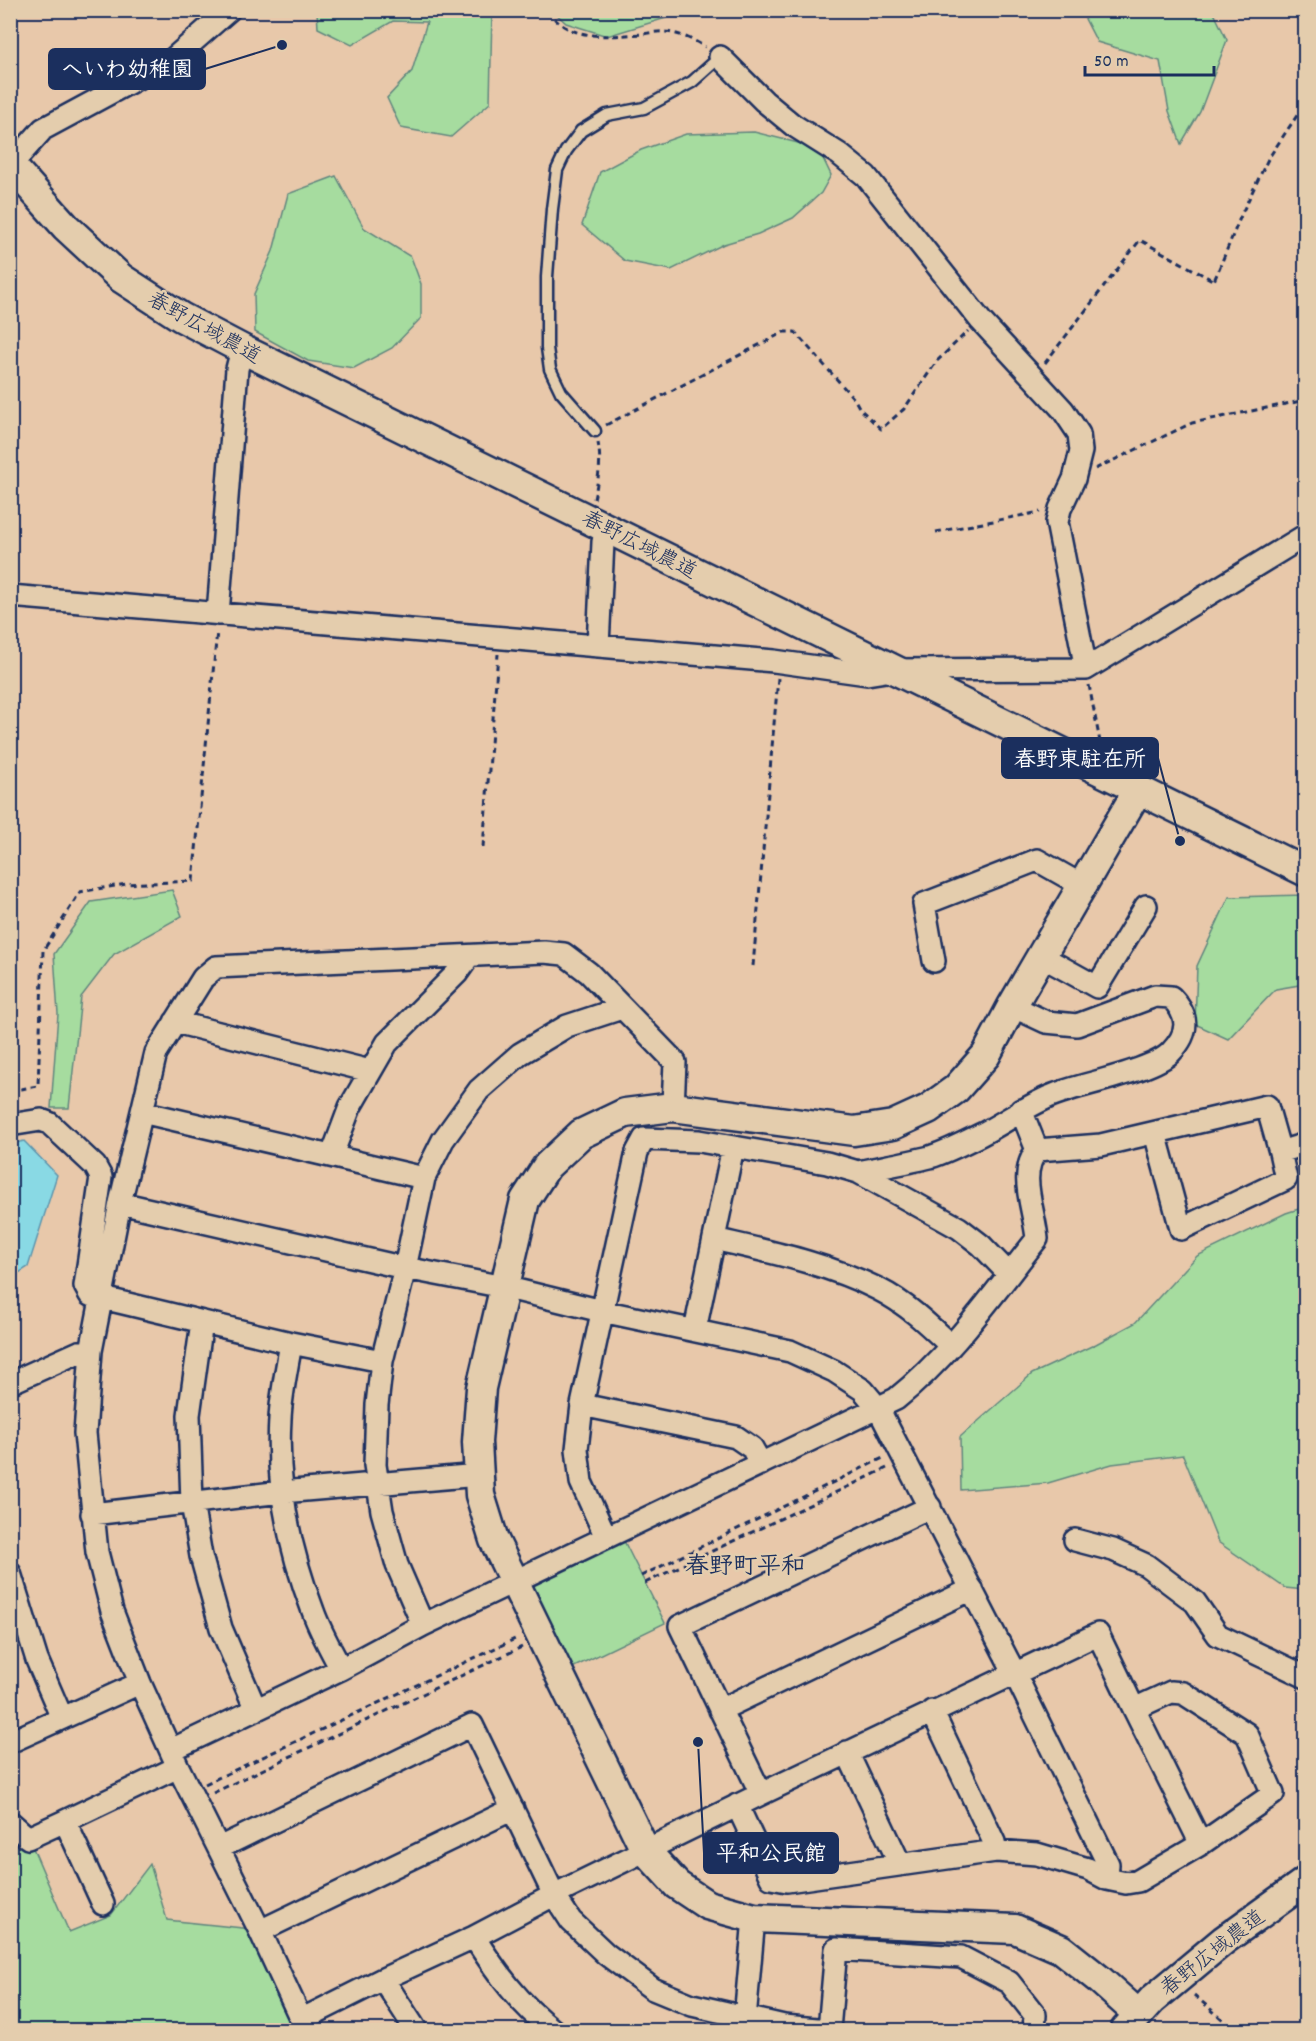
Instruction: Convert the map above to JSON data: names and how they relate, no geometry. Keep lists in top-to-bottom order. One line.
{"streets":{"street":["春野広域農道"]},"districts":["春野町平和"],"places":["へいわ幼稚園","春野東駐在所","平和公民館"],"scale_bar":"50 m"}
